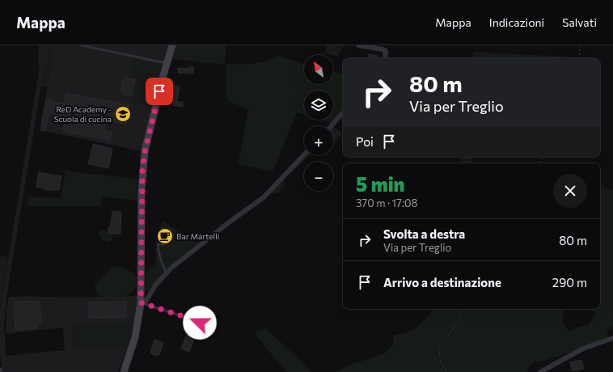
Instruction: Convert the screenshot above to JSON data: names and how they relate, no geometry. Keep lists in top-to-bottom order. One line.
{"places":{"school or university":["ReD Academy - Scuola di cucina"],"cafe":["Bar Martelli"]},"north":"top left","page":{"header":"Mappa","nav":["Mappa","Indicazioni","Salvati"],"map_buttons":["+","−"],"turn":["80 m","Via per Treglio"],"then":"Poi","heading":["5 min","370 m · 17:08"],"list":[{"name":"Svolta a destra","note":"Via per Treglio","value":"80 m"},{"name":"Arrivo a destinazione","value":"290 m"}]}}
